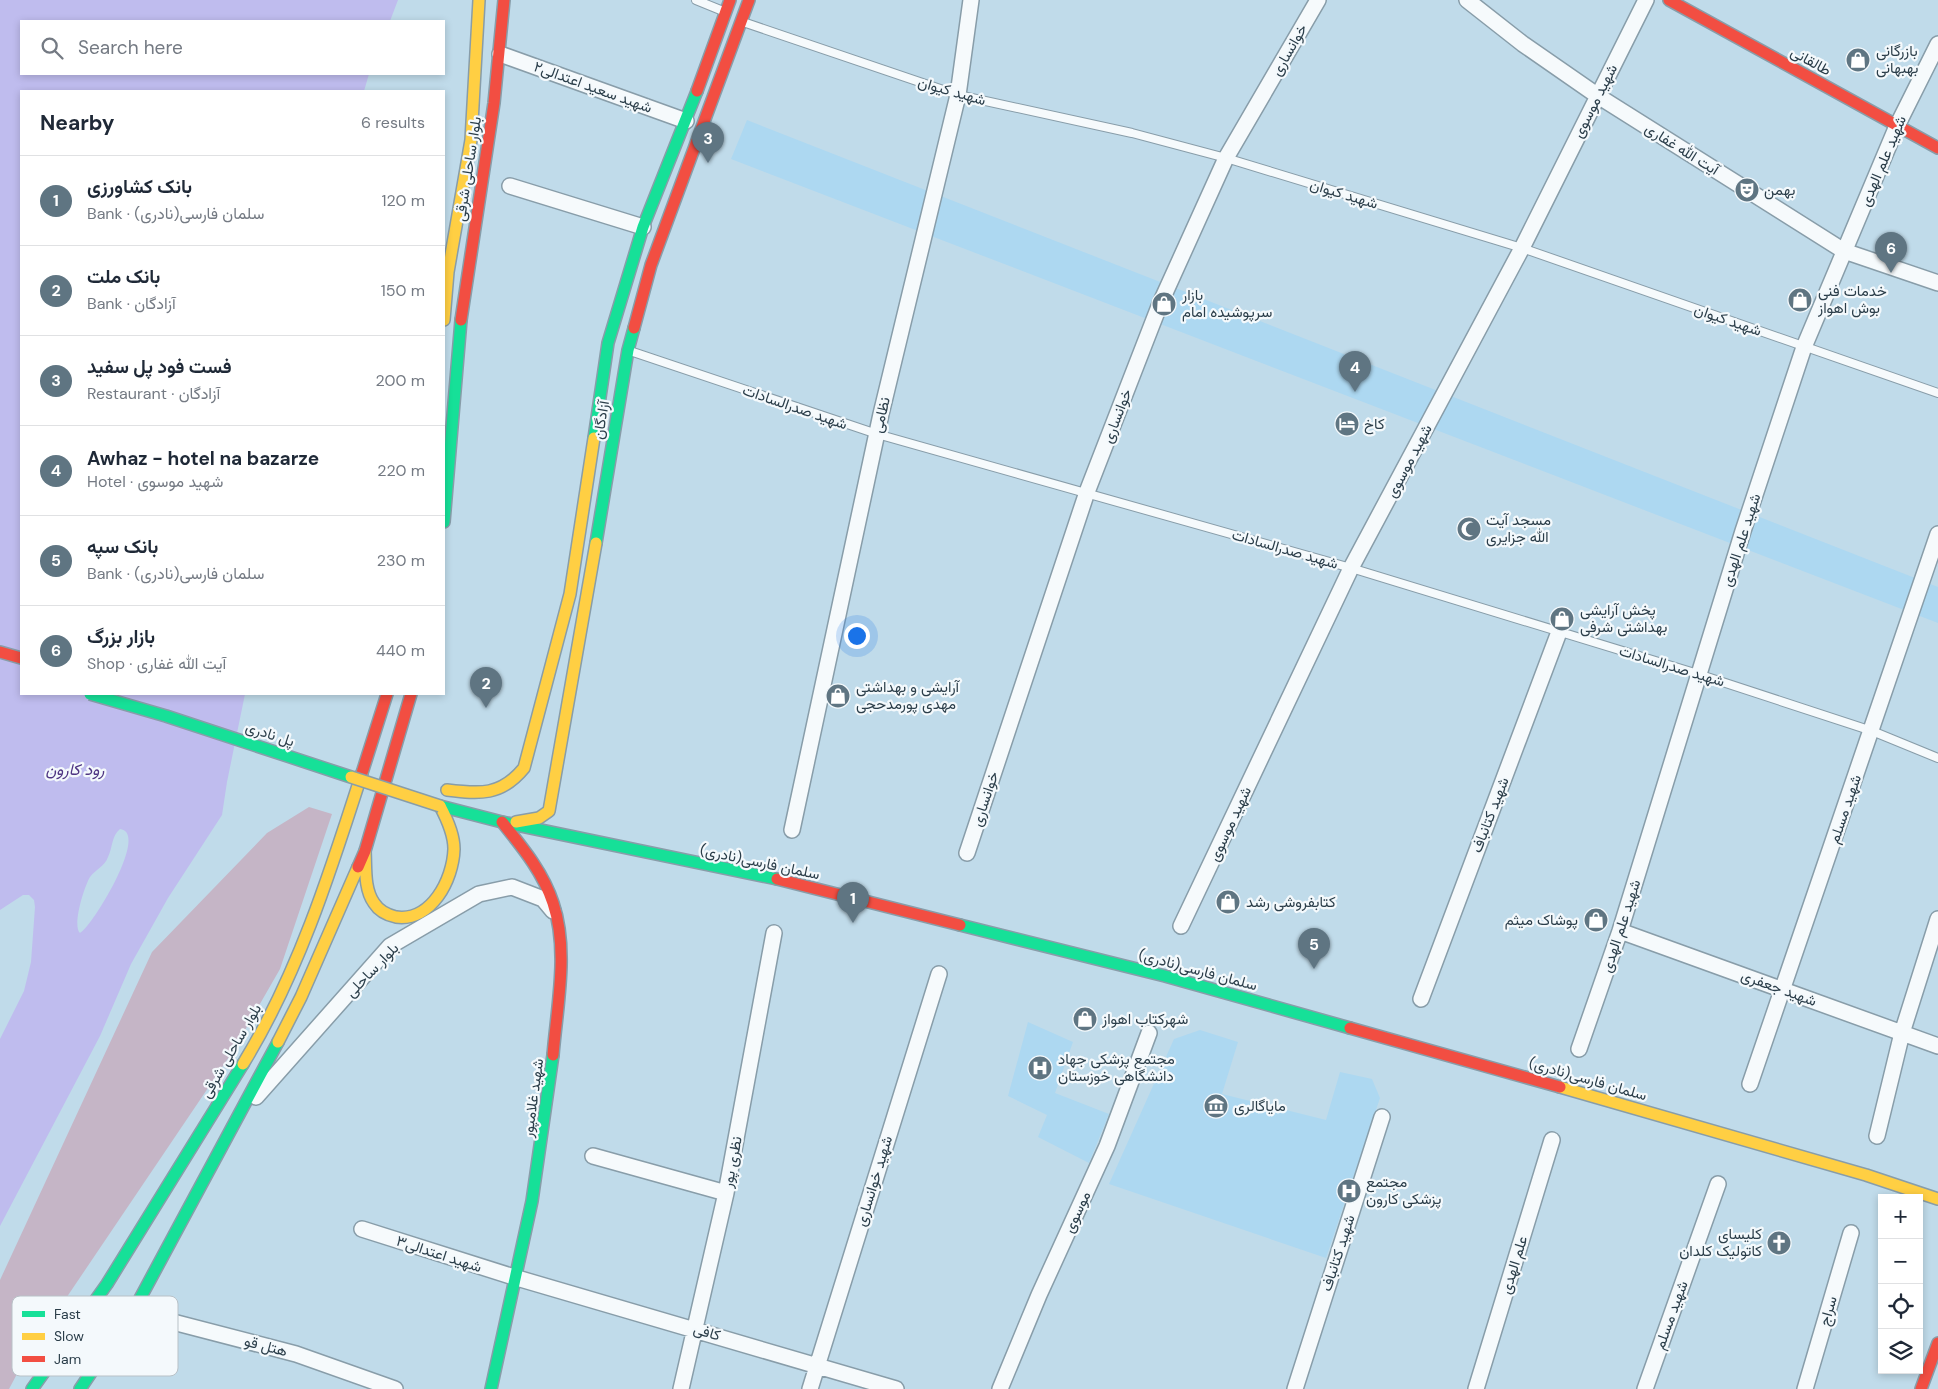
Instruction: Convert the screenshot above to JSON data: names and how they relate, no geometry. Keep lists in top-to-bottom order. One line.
{"streets":{"main road":["طالقانی","بلوار ساحلی شرقی","آزادگان","پل نادری","سلمان فارسی(نادری)","شهید غلامپور"],"street":["خوانساری","شهید سعید اعتدالی۲","شهید موسوی","آیت الله غفاری","شهید علم الهدی","نظامی","شهید مسلم","شهید کتانباف","بلوار ساحلی","شهید جعفری","نظری پور","شهید خوانساری","موسوی","شهید اعتدالی۳","علم الهدی","سراج","کافی","هتل قو"],"lane":["شهید کیوان","شهید صدرالسادات"]},"crossings":[["خوانساری","شهید کیوان"],["خوانساری","شهید صدرالسادات"],["طالقانی","شهید علم الهدی"],["شهید سعید اعتدالی۲","بلوار ساحلی شرقی"],["شهید سعید اعتدالی۲","آزادگان"],["شهید کیوان","شهید موسوی"],["شهید کیوان","شهید علم الهدی"],["شهید کیوان","نظامی"],["شهید کیوان","آزادگان"],["شهید موسوی","آیت الله غفاری"],["شهید موسوی","شهید صدرالسادات"],["آیت الله غفاری","شهید علم الهدی"],["شهید علم الهدی","شهید صدرالسادات"],["شهید علم الهدی","شهید جعفری"],["شهید صدرالسادات","نظامی"],["شهید صدرالسادات","آزادگان"],["شهید صدرالسادات","شهید مسلم"],["شهید صدرالسادات","شهید کتانباف"],["آزادگان","سلمان فارسی(نادری)"],["آزادگان","شهید غلامپور"],["پل نادری","سلمان فارسی(نادری)"],["شهید مسلم","شهید جعفری"],["سلمان فارسی(نادری)","شهید غلامپور"],["بلوار ساحلی","شهید غلامپور"],["شهید غلامپور","شهید اعتدالی۳"],["شهید غلامپور","کافی"],["نظری پور","کافی"],["شهید خوانساری","کافی"],["شهید اعتدالی۳","کافی"]],"water":["رود کارون"],"places":{"shop":["بازرگانی بهبهانی","خدمات فنی بوش اهواز","بازار سرپوشیده امام","پخش آرایشی بهداشتی شرفی","آرایشی و بهداشتی مهدی پورمدحجی","کتابفروشی رشد","پوشاک میثم","شهرکتاب اهواز"],"theatre":["بهمن"],"hotel":["کاخ"],"mosque":["مسجد آیت الله جزایری"],"hospital":["مجتمع پزشکی جهاد دانشگاهی خوزستان","مجتمع پزشکی کارون"],"museum":["مایاگالری"],"church":["کلیسای کاتولیک کلدان"]},"legend":["Fast","Slow","Jam"],"page":{"search":"Search here","heading":["Nearby","6 results"],"pins":["3","6","4","2","1","5"],"list":[{"mark":"1","name":"بانک کشاورزی","note":"Bank · سلمان فارسی(نادری)","value":"120 m"},{"mark":"2","name":"بانک ملت","note":"Bank · آزادگان","value":"150 m"},{"mark":"3","name":"فست فود پل سفید","note":"Restaurant · آزادگان","value":"200 m"},{"mark":"4","name":"Awhaz - hotel na bazarze","note":"Hotel · شهید موسوی","value":"220 m"},{"mark":"5","name":"بانک سپه","note":"Bank · سلمان فارسی(نادری)","value":"230 m"},{"mark":"6","name":"بازار بزرگ","note":"Shop · آیت الله غفاری","value":"440 m"}],"map_buttons":["+","−"]}}
